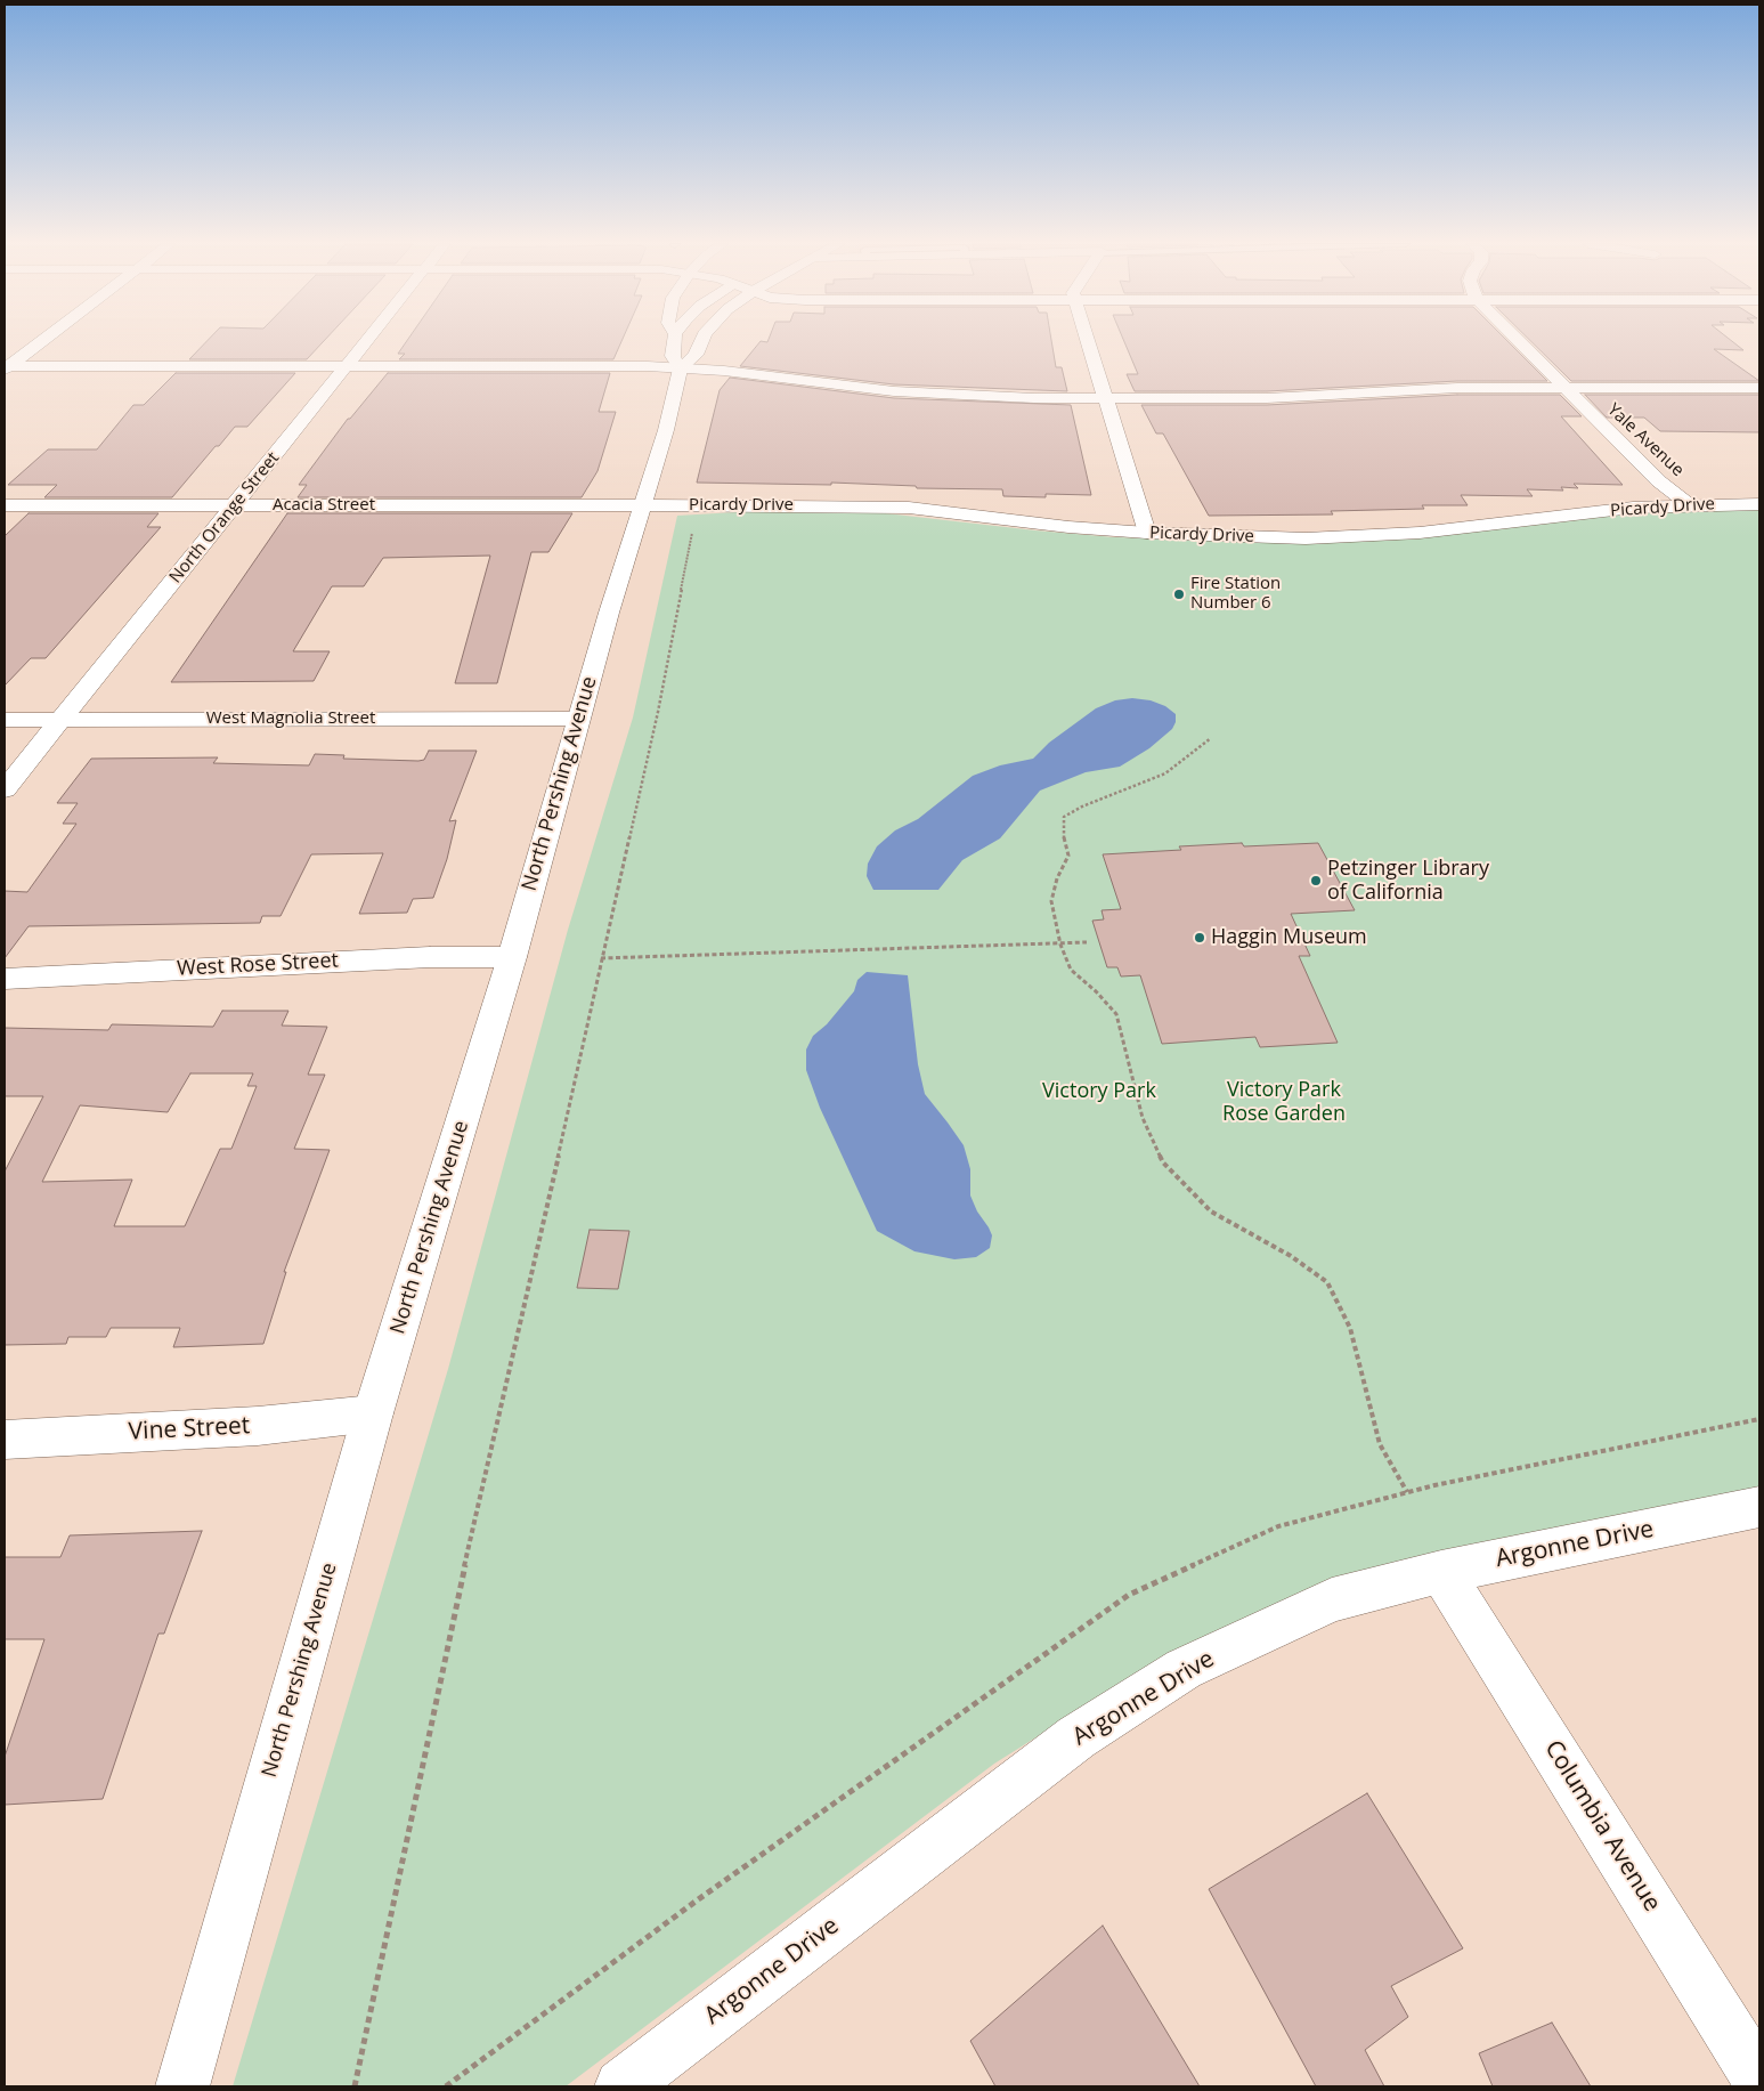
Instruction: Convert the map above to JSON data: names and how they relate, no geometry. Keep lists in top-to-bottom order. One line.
{"streets":{"main road":["Yale Avenue","Acacia Street","Picardy Drive","North Orange Street","West Magnolia Street","North Pershing Avenue","West Rose Street","Vine Street","Argonne Drive","Columbia Avenue"]},"crossings":[["Yale Avenue","Picardy Drive"],["Acacia Street","Picardy Drive"],["Acacia Street","North Orange Street"],["Acacia Street","North Pershing Avenue"],["Picardy Drive","North Pershing Avenue"],["North Orange Street","West Magnolia Street"],["West Magnolia Street","North Pershing Avenue"],["North Pershing Avenue","West Rose Street"],["North Pershing Avenue","Vine Street"],["Argonne Drive","Columbia Avenue"]],"parks":["Victory Park Rose Garden","Victory Park"],"places":["Fire Station Number 6","Petzinger Library of California","Haggin Museum"]}
